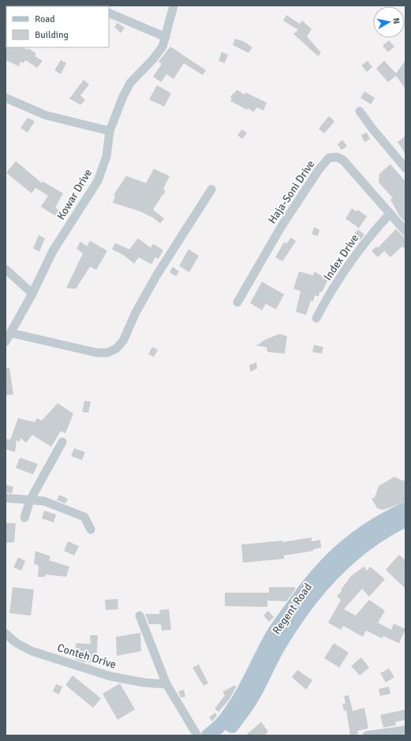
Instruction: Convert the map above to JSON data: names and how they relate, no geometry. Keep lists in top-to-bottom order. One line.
{"streets":{"main road":["Regent Road"],"street":["Haja-Soni Drive","Kowar Drive","Index Drive","Conteh Drive"]},"crossings":[["Haja-Soni Drive","Index Drive"]],"legend":["Road","Building"],"north":"right"}
